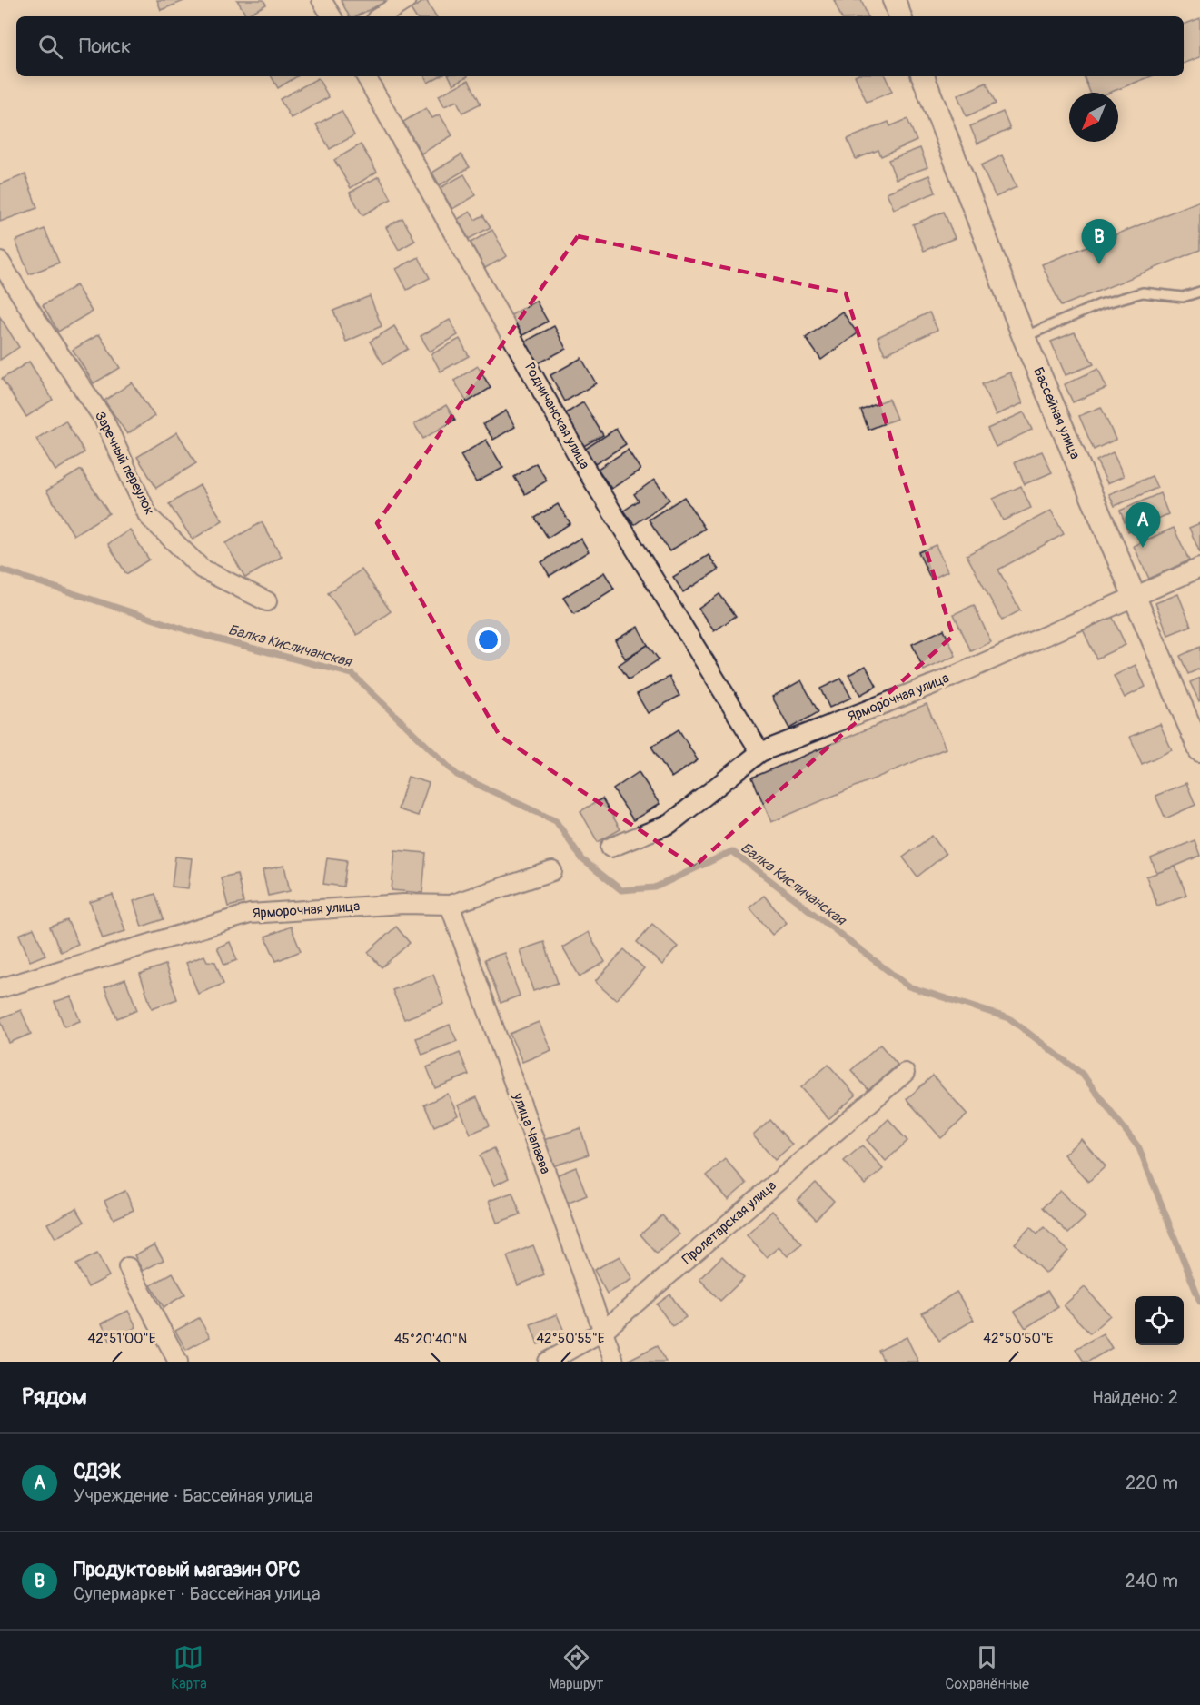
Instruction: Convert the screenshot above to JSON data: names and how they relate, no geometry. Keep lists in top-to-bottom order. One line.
{"streets":{"street":["Бассейная улица","Родничанская улица","Заречный переулок","Ярморочная улица","улица Чапаева","Пролетарская улица"]},"crossings":[["Бассейная улица","Ярморочная улица"],["Родничанская улица","Ярморочная улица"],["Ярморочная улица","улица Чапаева"],["улица Чапаева","Пролетарская улица"]],"water":["Балка Кисличанская"],"north":"bottom left","page":{"search":"Поиск","pins":["B","A"],"heading":["Рядом","Найдено: 2"],"list":[{"mark":"A","name":"СДЭК","note":"Учреждение · Бассейная улица","value":"220 m"},{"mark":"B","name":"Продуктовый магазин ОРС","note":"Супермаркет · Бассейная улица","value":"240 m"}],"nav":["Карта","Маршрут","Сохранённые"]},"coordinates":["42°51'00\"E","42°50'55\"E","42°50'50\"E","45°20'40\"N"]}
